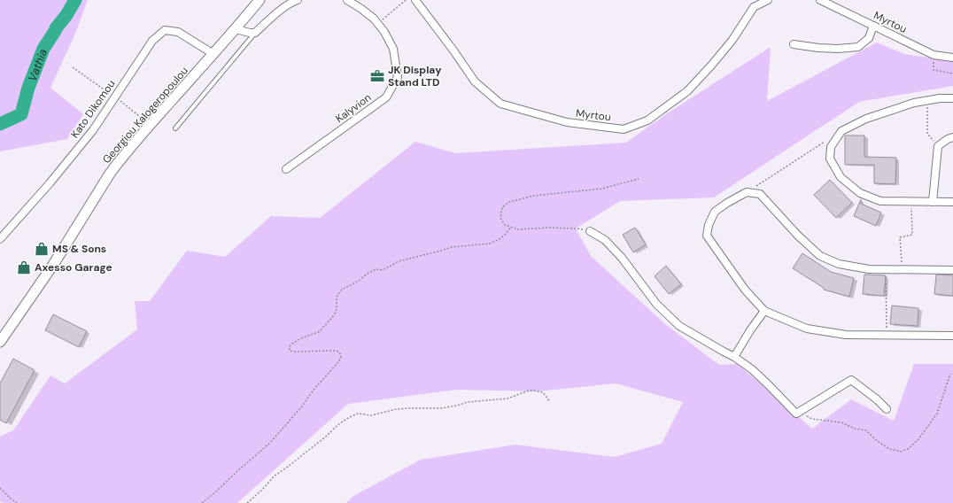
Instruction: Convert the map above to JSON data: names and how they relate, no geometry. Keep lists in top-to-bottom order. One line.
{"streets":{"street":["Myrtou","Kalyvion","Kato Dikomou","Georgiou Kalogeropoulou"]},"crossings":[["Kato Dikomou","Georgiou Kalogeropoulou"]],"water":["Vathia"],"places":{"office":["JK Display Stand LTD"],"shop":["MS & Sons","Axesso Garage"]}}
